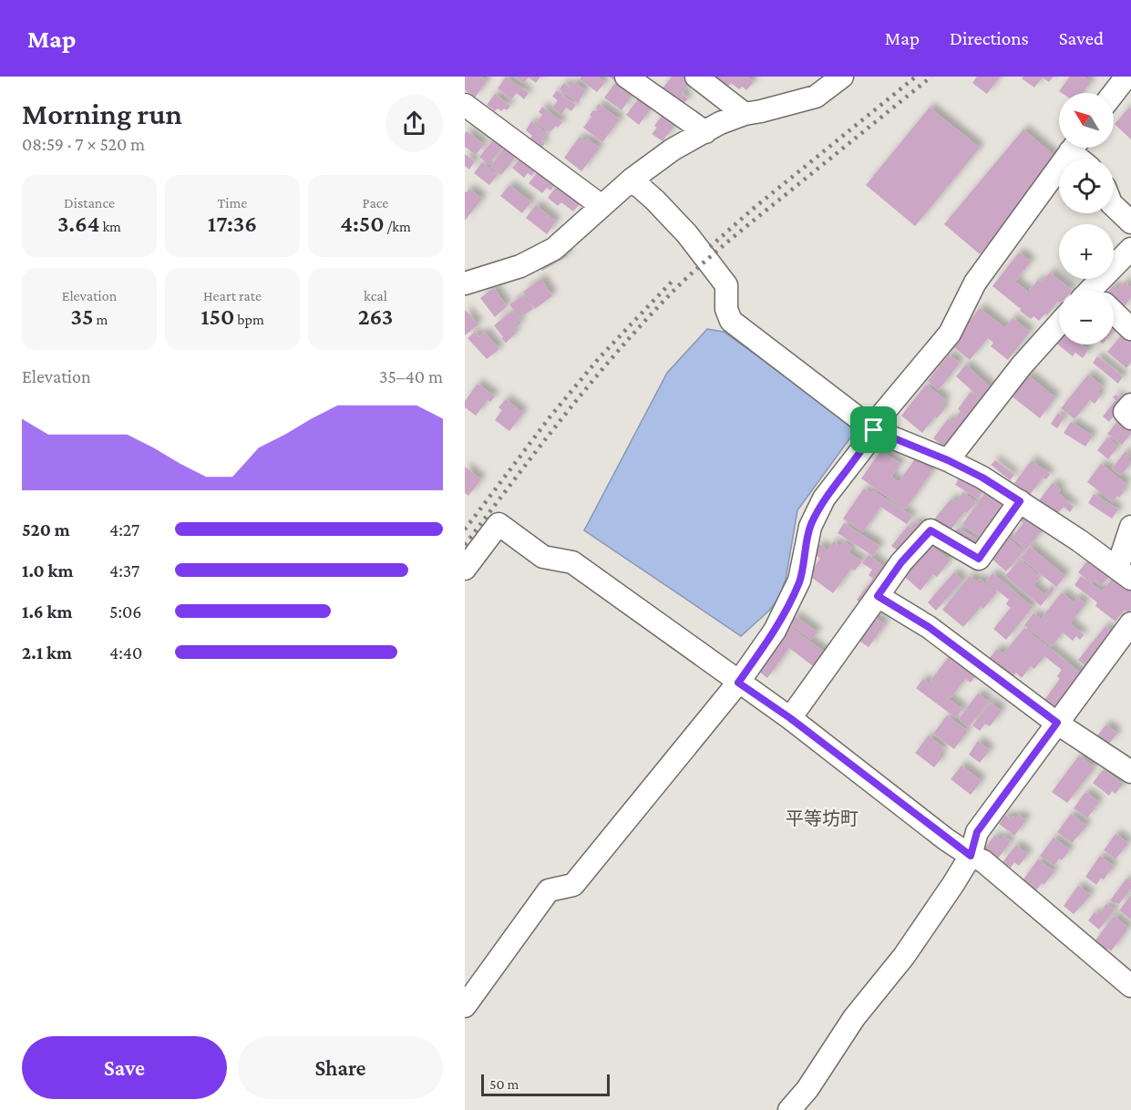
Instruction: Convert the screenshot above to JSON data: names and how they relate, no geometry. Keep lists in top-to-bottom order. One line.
{"districts":["平等坊町"],"scale_bar":"50 m","north":"top left","page":{"header":"Map","nav":["Map","Directions","Saved"],"heading":["Morning run","08:59 · 7 × 520 m"],"map_buttons":["+","−"],"stats":[["Distance","3.64 km"],["Time","17:36"],["Pace","4:50 /km"],["Elevation","35 m"],["Heart rate","150 bpm"],["kcal","263"]],"chart":["Elevation","35–40 m"],"list":[{"name":"520 m","note":"4:27"},{"name":"1.0 km","note":"4:37"},{"name":"1.6 km","note":"5:06"},{"name":"2.1 km","note":"4:40"}],"buttons":["Save","Share"],"scale":"50 m"}}
